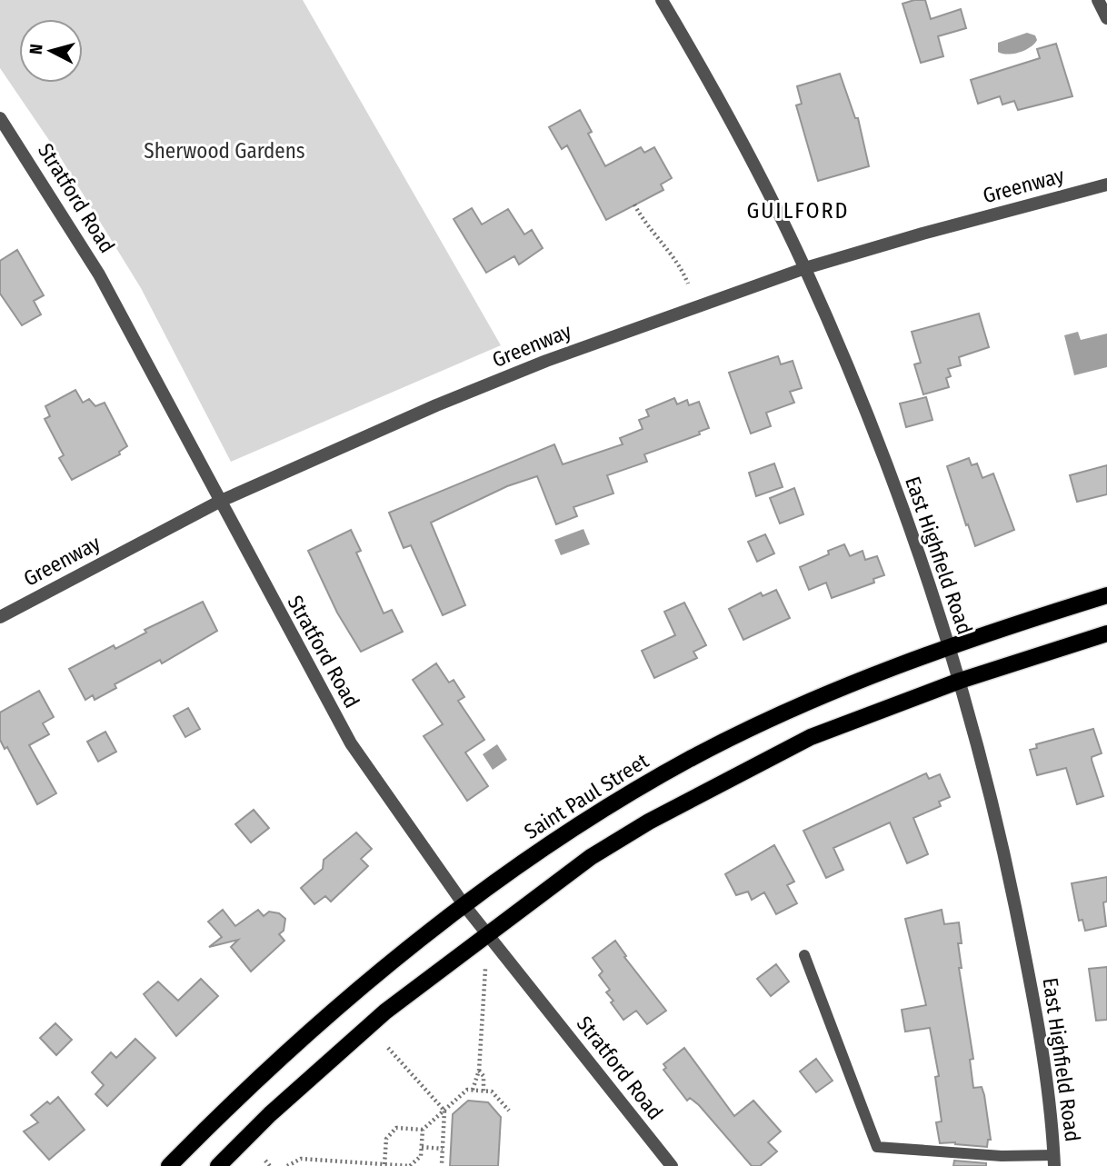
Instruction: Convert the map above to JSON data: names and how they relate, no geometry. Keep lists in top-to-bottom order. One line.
{"streets":{"main road":["Saint Paul Street"],"street":["Greenway","Stratford Road","East Highfield Road"]},"crossings":[["Greenway","Stratford Road"],["Greenway","East Highfield Road"],["Stratford Road","Saint Paul Street"],["East Highfield Road","Saint Paul Street"]],"districts":["GUILFORD"],"parks":["Sherwood Gardens"],"north":"left"}
